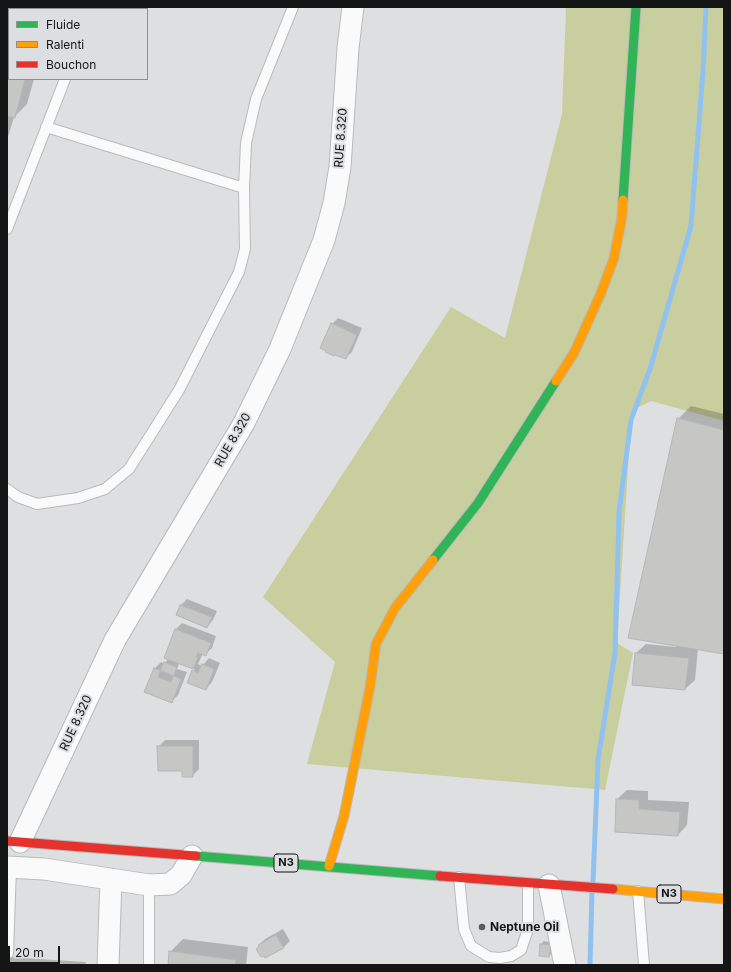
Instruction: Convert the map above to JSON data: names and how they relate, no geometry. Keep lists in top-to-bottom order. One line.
{"streets":{"main road":["N3"],"street":["RUE 8.320"]},"crossings":[["RUE 8.320","N3"]],"places":["Neptune Oil"],"legend":["Fluide","Ralenti","Bouchon"],"scale_bar":"20 m"}
